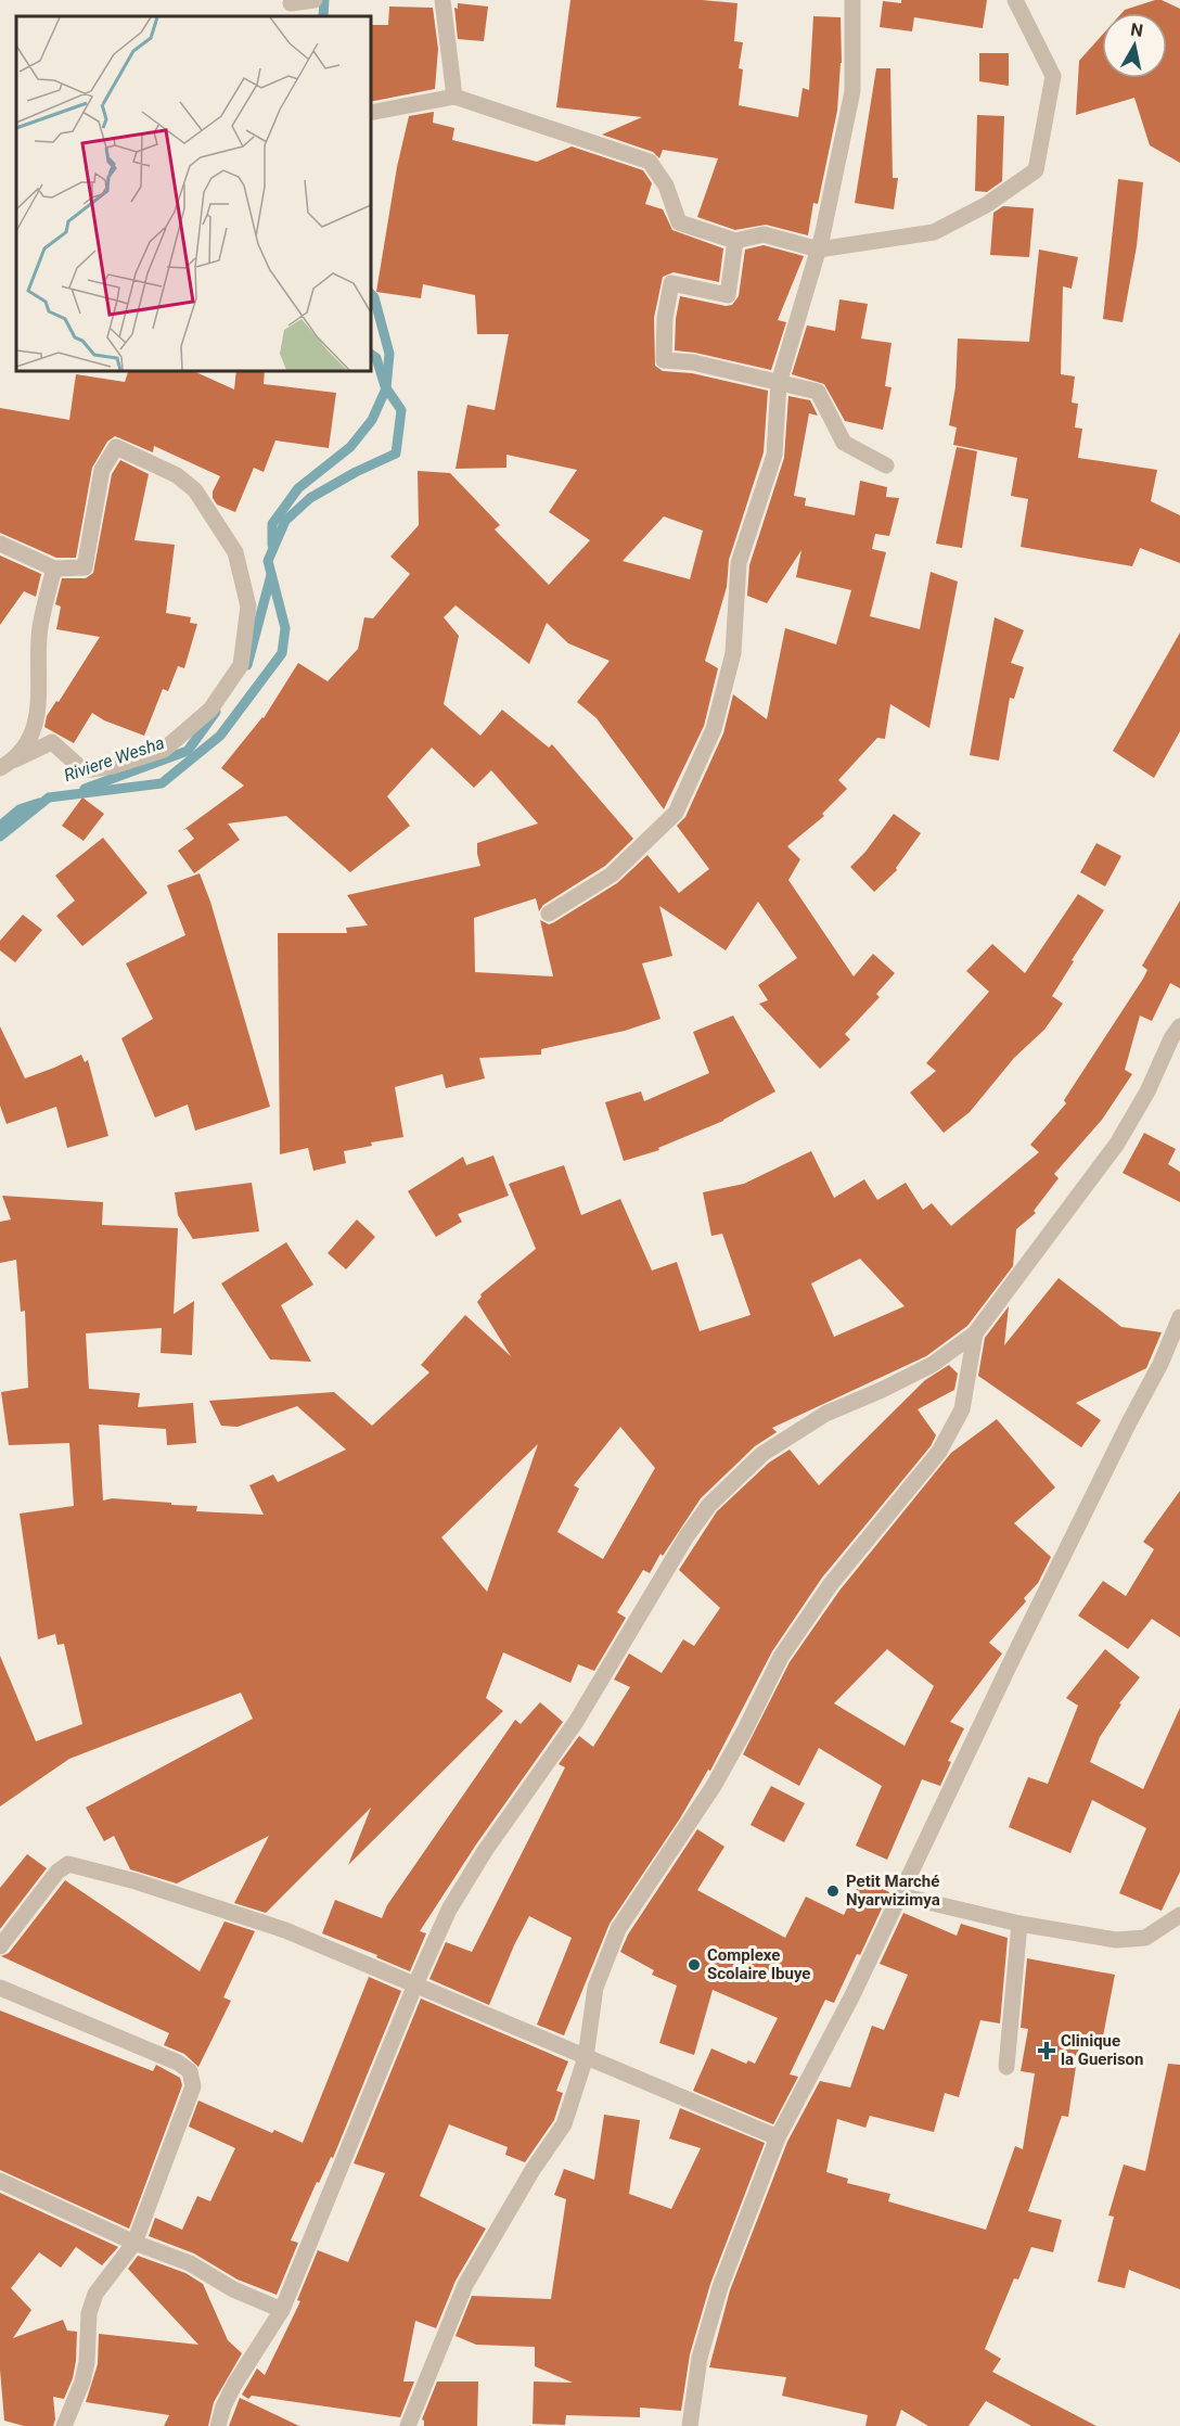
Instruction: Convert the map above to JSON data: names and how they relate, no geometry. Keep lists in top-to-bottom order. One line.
{"water":["Riviere Wesha"],"places":{"other":["Petit Marché Nyarwizimya","Complexe Scolaire Ibuye"],"health":["Clinique la Guerison"]},"north":"top"}
